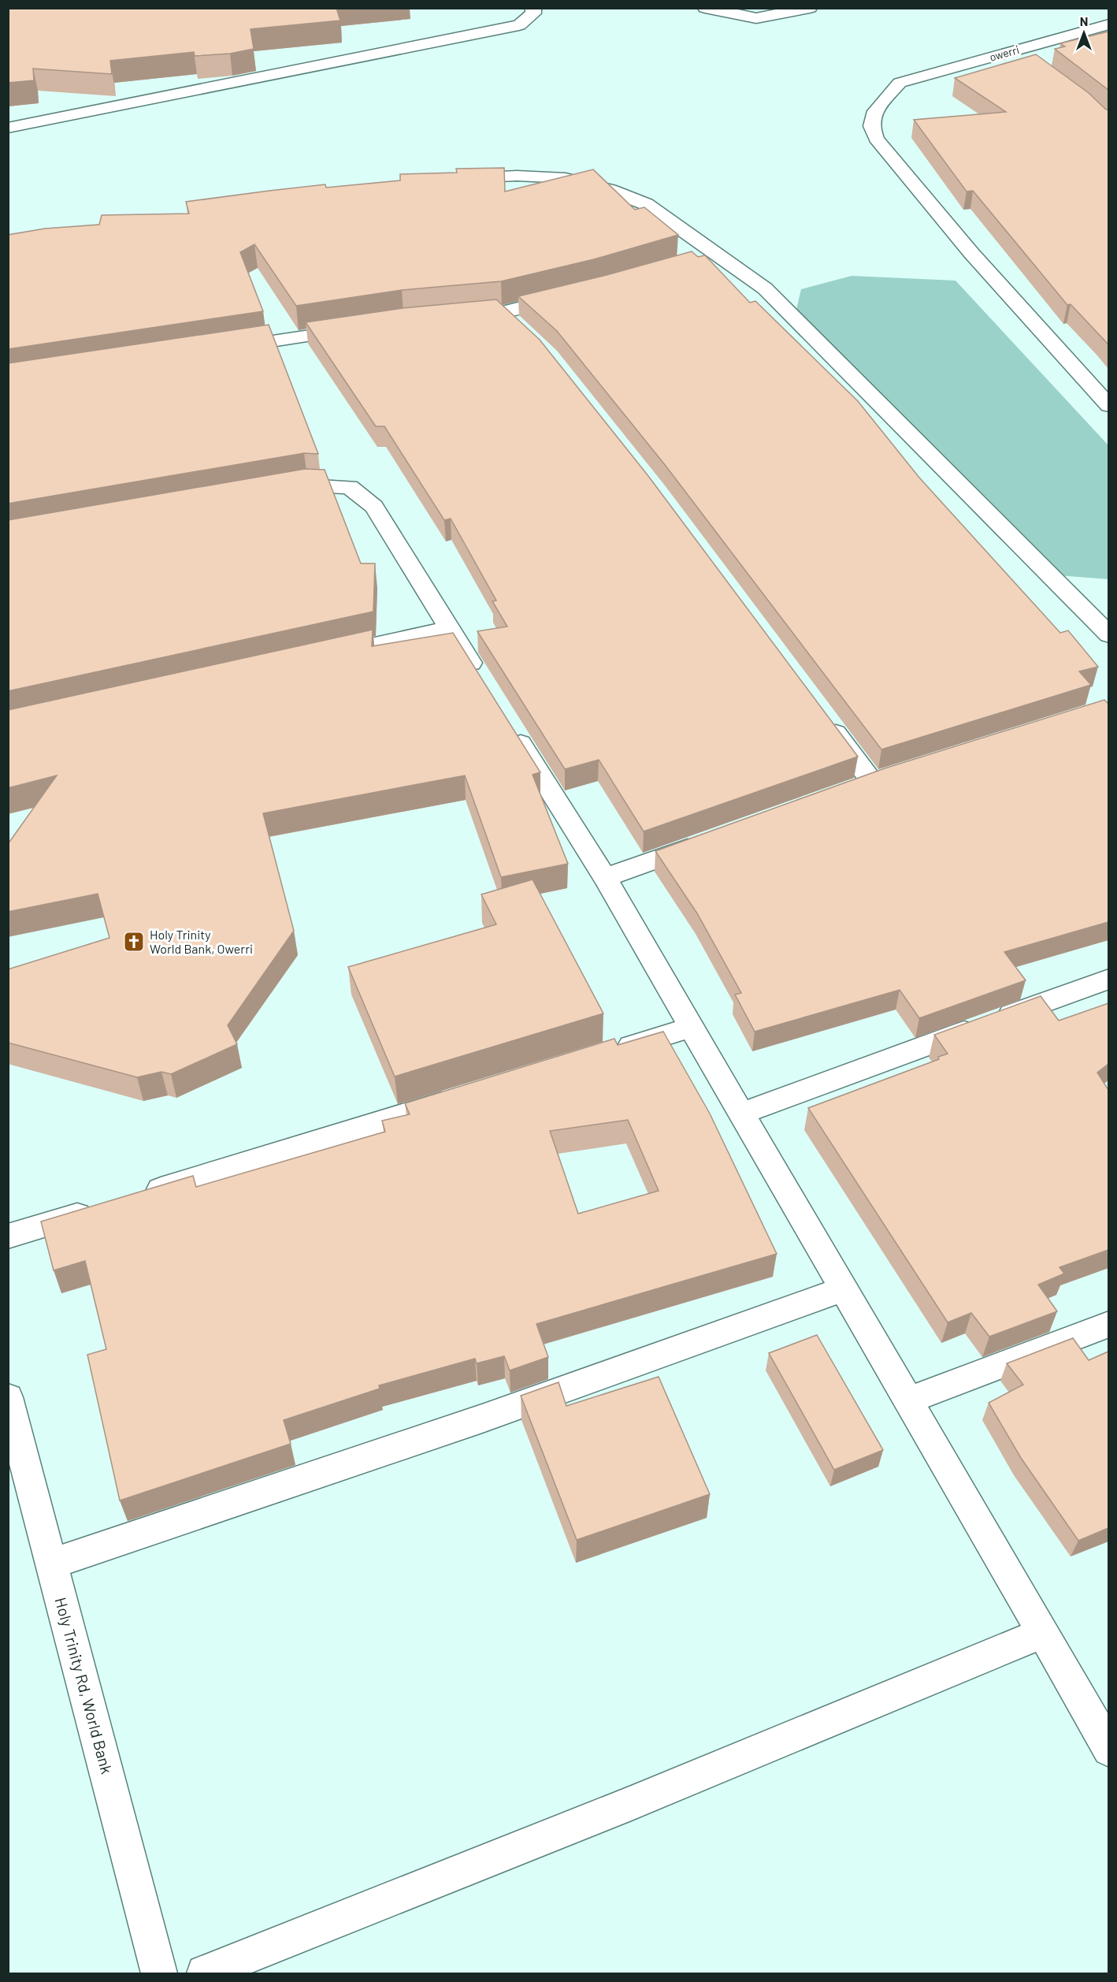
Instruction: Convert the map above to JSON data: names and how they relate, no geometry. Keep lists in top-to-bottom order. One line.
{"streets":{"street":["owerri","Holy Trinity Rd, World Bank"]},"places":{"church":["Holy Trinity World Bank, Owerri"]},"north":"top"}
